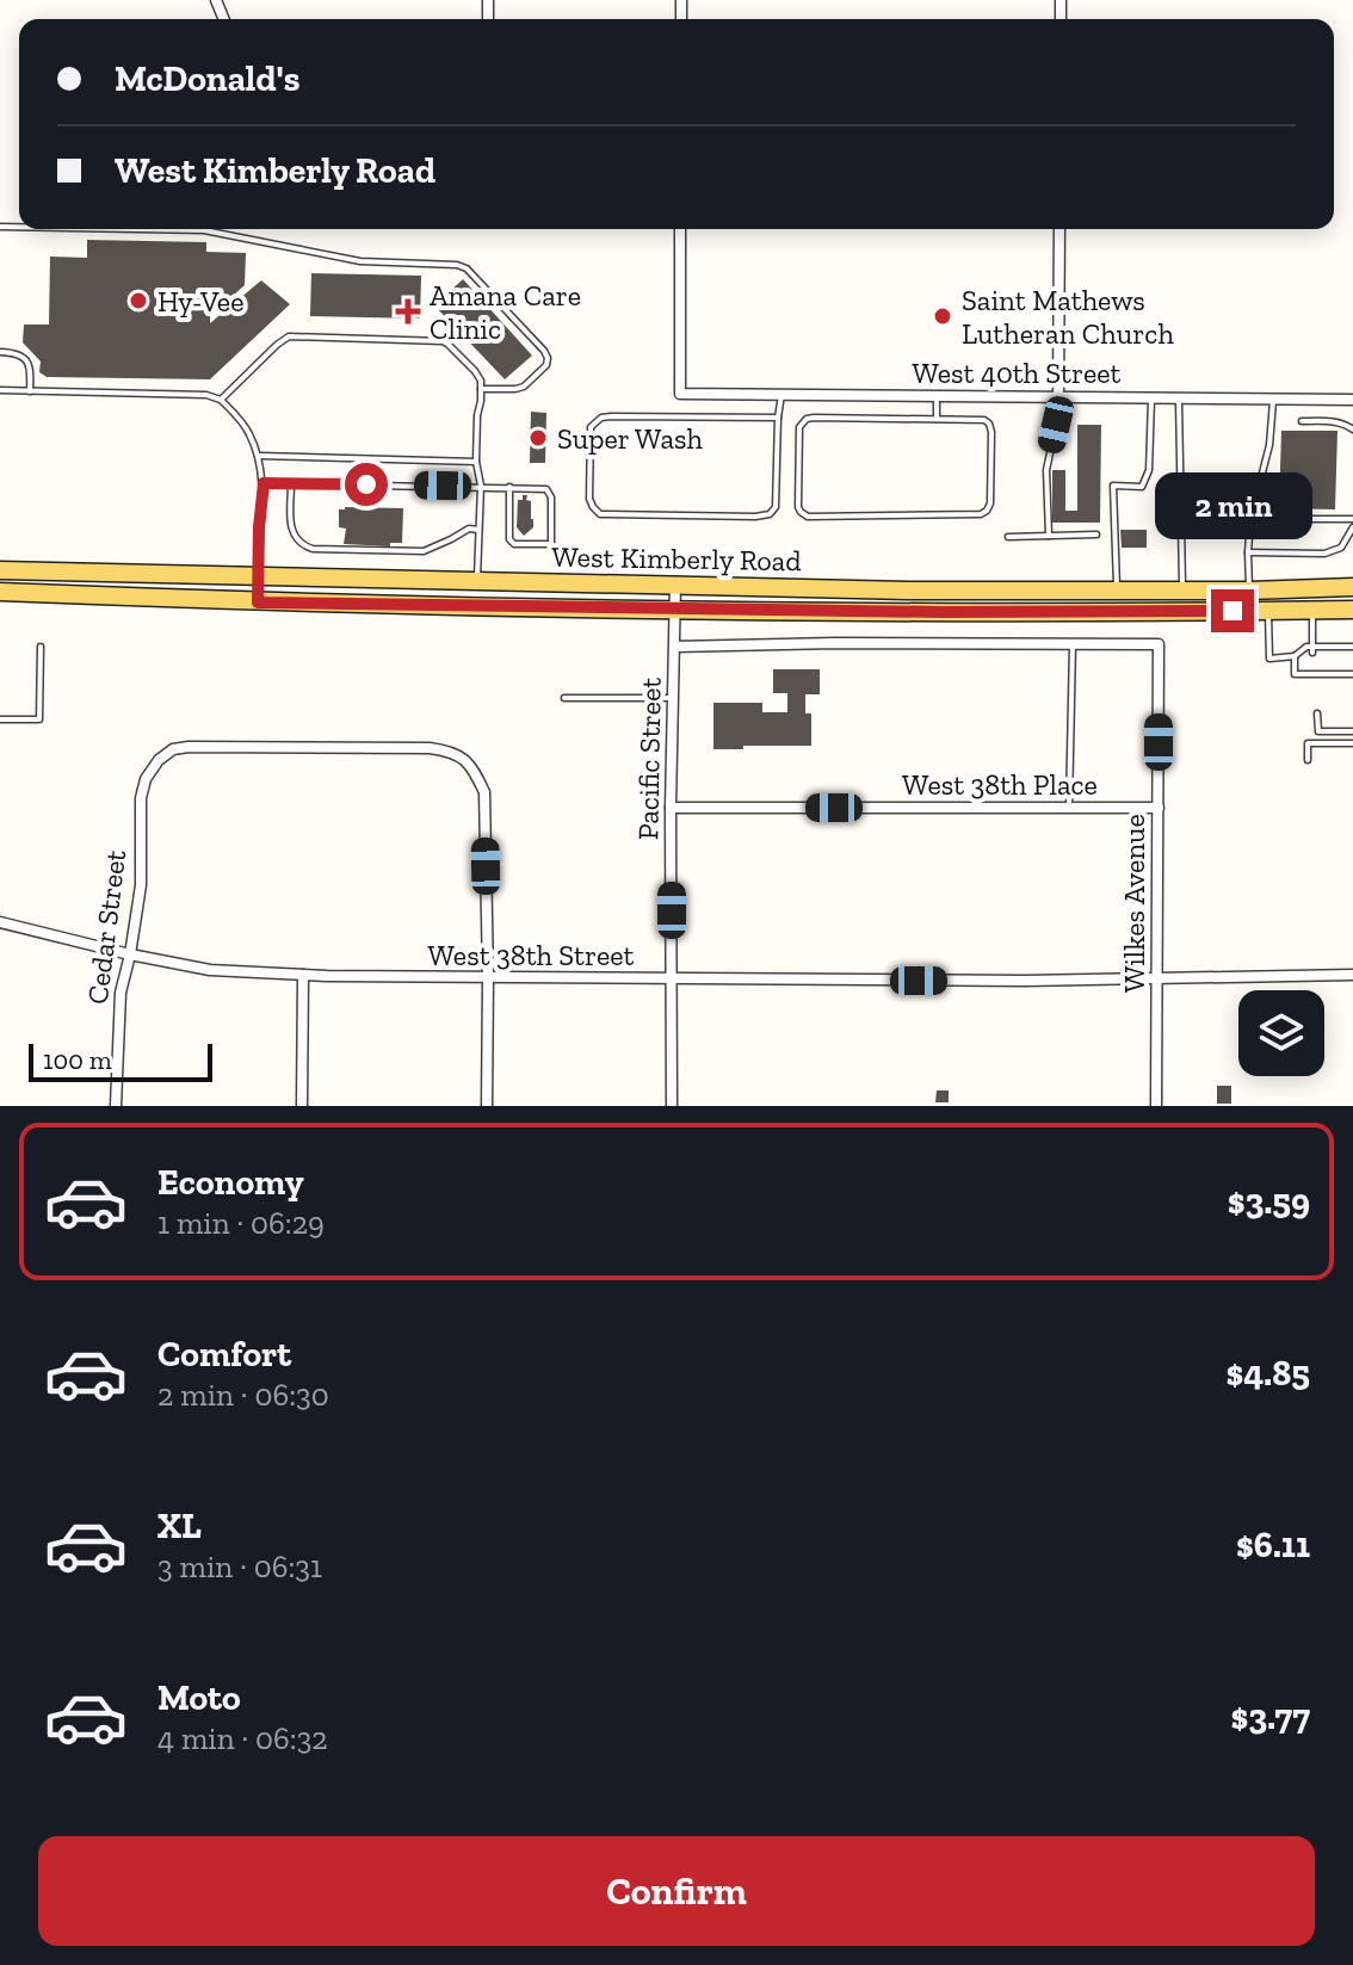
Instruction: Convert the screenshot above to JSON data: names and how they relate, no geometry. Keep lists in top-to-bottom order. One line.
{"streets":{"main road":["West Kimberly Road"],"street":["West 40th Street","Pacific Street","West 38th Place","Wilkes Avenue","Cedar Street","West 38th Street"]},"crossings":[["West Kimberly Road","Pacific Street"],["Pacific Street","West 38th Place"],["Pacific Street","West 38th Street"],["West 38th Place","Wilkes Avenue"],["Wilkes Avenue","West 38th Street"],["Cedar Street","West 38th Street"]],"places":{"other":["Hy-Vee","Saint Mathews Lutheran Church","Super Wash"],"health":["Amana Care Clinic"]},"scale_bar":"100 m","page":{"banner":["McDonald's","West Kimberly Road"],"bubble":"2 min","scale":"100 m","list":[{"name":"Economy","note":"1 min · 06:29","value":"$3.59"},{"name":"Comfort","note":"2 min · 06:30","value":"$4.85"},{"name":"XL","note":"3 min · 06:31","value":"$6.11"},{"name":"Moto","note":"4 min · 06:32","value":"$3.77"}],"buttons":"Confirm"}}
